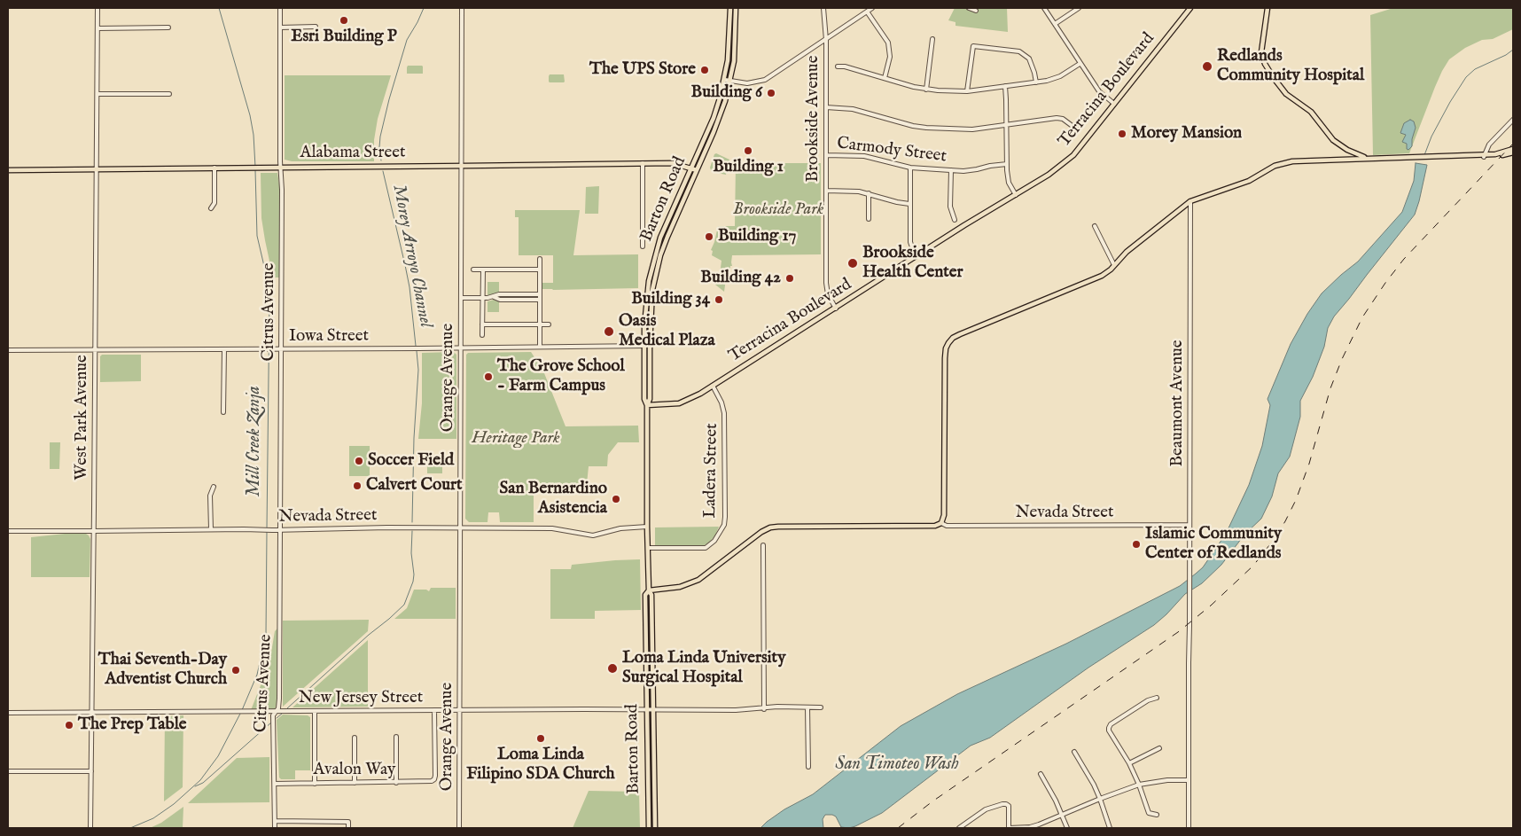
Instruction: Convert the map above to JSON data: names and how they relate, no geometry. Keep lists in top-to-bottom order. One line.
{"streets":{"main road":["Terracina Boulevard","Alabama Street","Barton Road"],"street":["Brookside Avenue","Carmody Street","Citrus Avenue","Iowa Street","Orange Avenue","Beaumont Avenue","West Park Avenue","Ladera Street","Nevada Street","New Jersey Street","Avalon Way"]},"crossings":[["Terracina Boulevard","Brookside Avenue"],["Terracina Boulevard","Barton Road"],["Terracina Boulevard","Ladera Street"],["Brookside Avenue","Carmody Street"],["Alabama Street","Barton Road"],["Alabama Street","Citrus Avenue"],["Alabama Street","Orange Avenue"],["Alabama Street","West Park Avenue"],["Barton Road","Iowa Street"],["Barton Road","Ladera Street"],["Barton Road","Nevada Street"],["Barton Road","New Jersey Street"],["Citrus Avenue","Iowa Street"],["Citrus Avenue","Nevada Street"],["Citrus Avenue","New Jersey Street"],["Citrus Avenue","Avalon Way"],["Iowa Street","Orange Avenue"],["Iowa Street","West Park Avenue"],["Orange Avenue","Nevada Street"],["Orange Avenue","New Jersey Street"],["Beaumont Avenue","Nevada Street"],["West Park Avenue","Nevada Street"],["West Park Avenue","New Jersey Street"],["New Jersey Street","Avalon Way"]],"water":["Morey Arroyo Channel","Mill Creek Zanja","San Timoteo Wash"],"parks":["Brookside Park","Heritage Park"],"places":["Esri Building P","Redlands Community Hospital","The UPS Store","Building 6","Morey Mansion","Building 1","Building 17","Brookside Health Center","Building 42","Building 34","Oasis Medical Plaza","The Grove School - Farm Campus","Soccer Field","Calvert Court","San Bernardino Asistencia","Islamic Community Center of Redlands","Loma Linda University Surgical Hospital","Thai Seventh-Day Adventist Church","The Prep Table","Loma Linda Filipino SDA Church"]}
